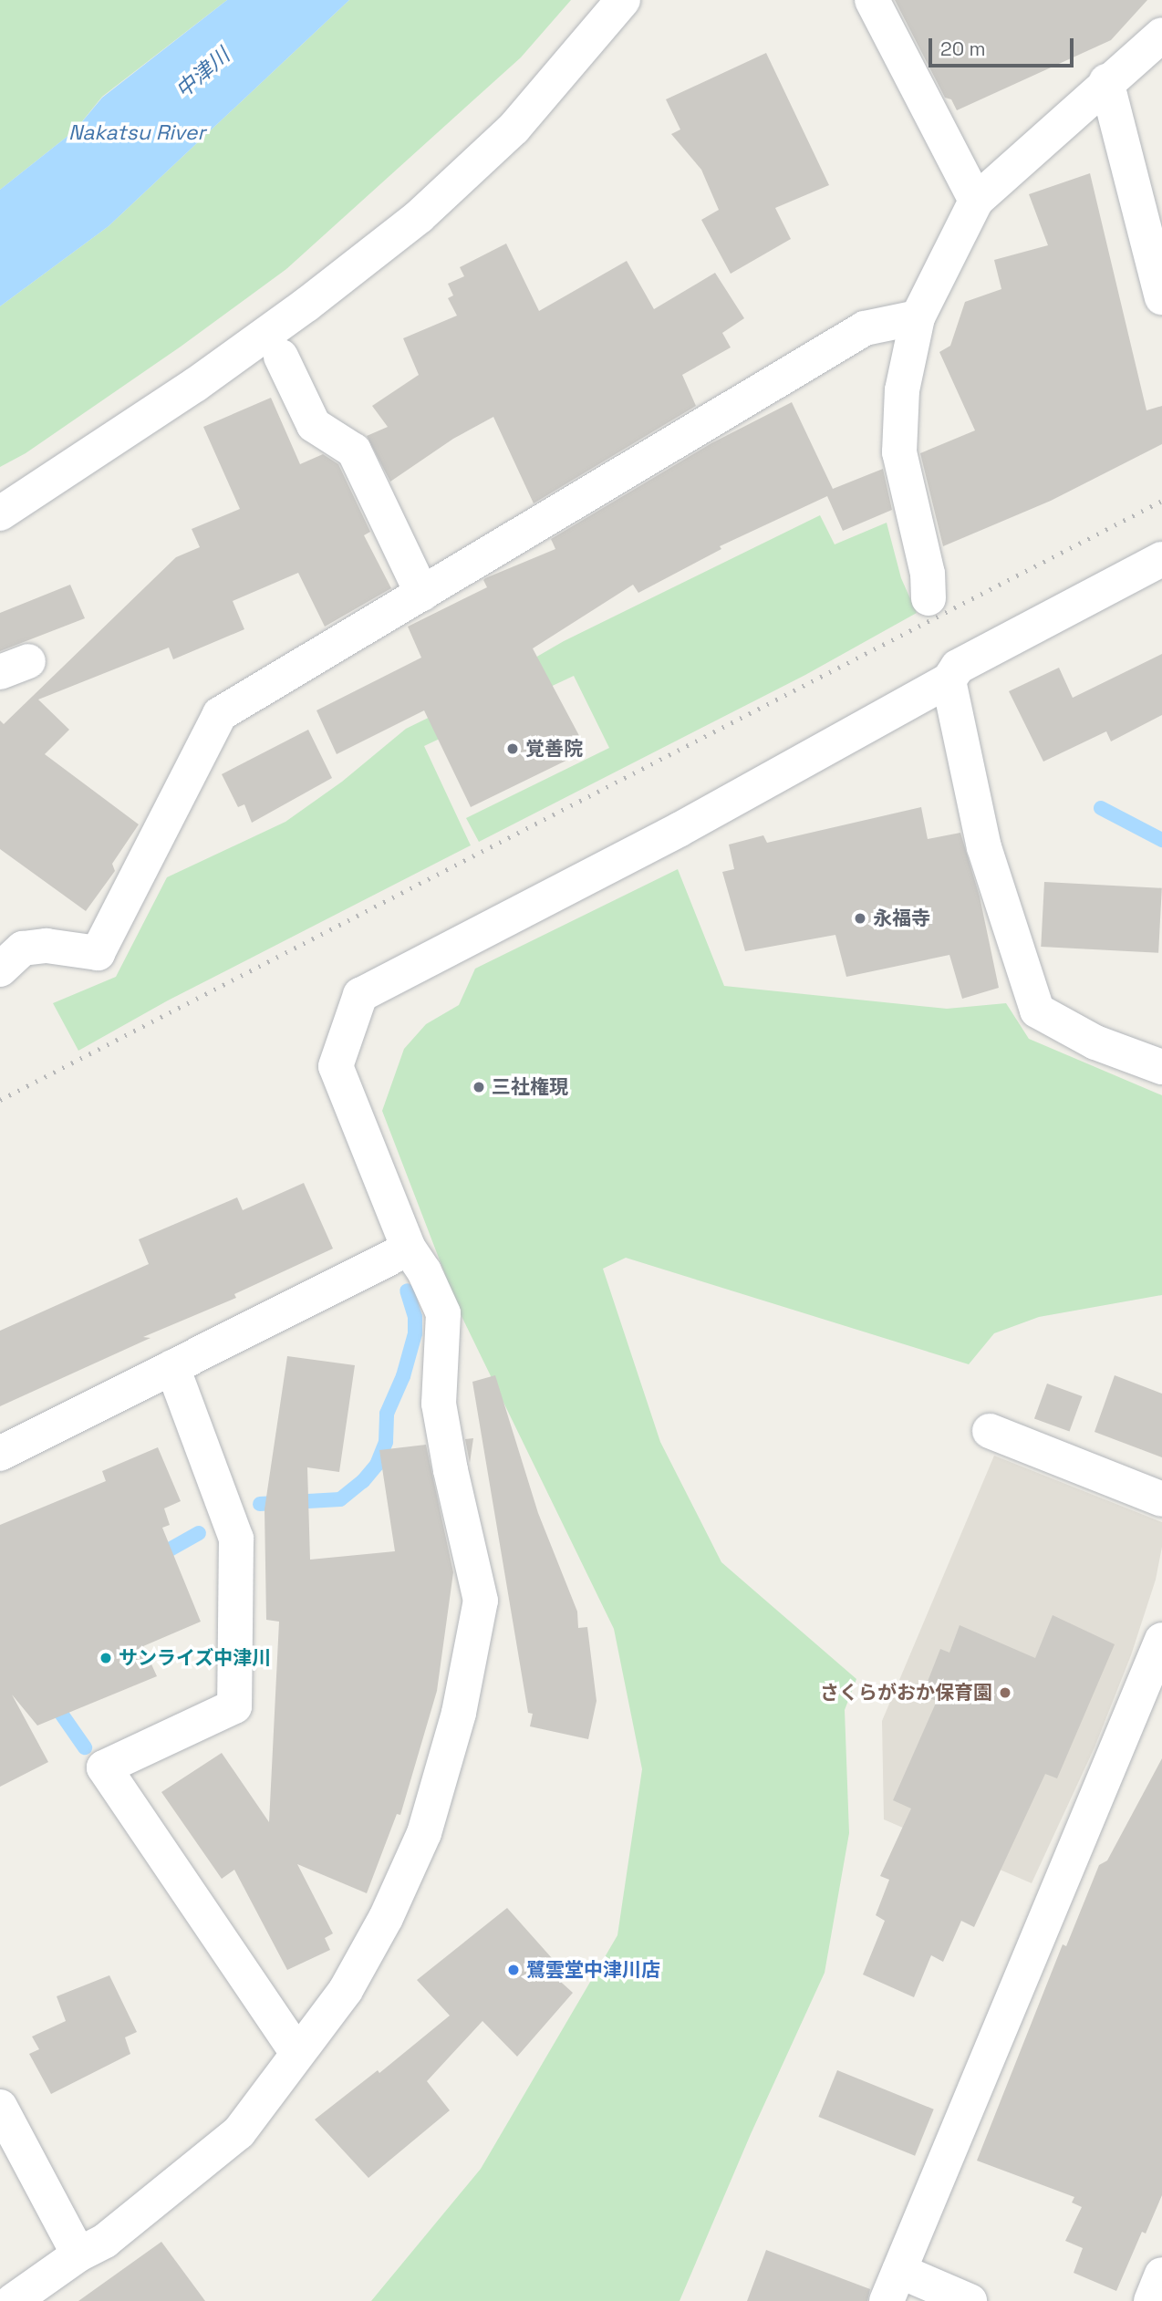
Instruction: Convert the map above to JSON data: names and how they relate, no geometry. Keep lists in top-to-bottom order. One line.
{"water":["中津川","Nakatsu River"],"places":["覚善院","永福寺","三社権現","サンライズ中津川","さくらがおか保育園","鷺雲堂中津川店"],"scale_bar":"20 m"}
